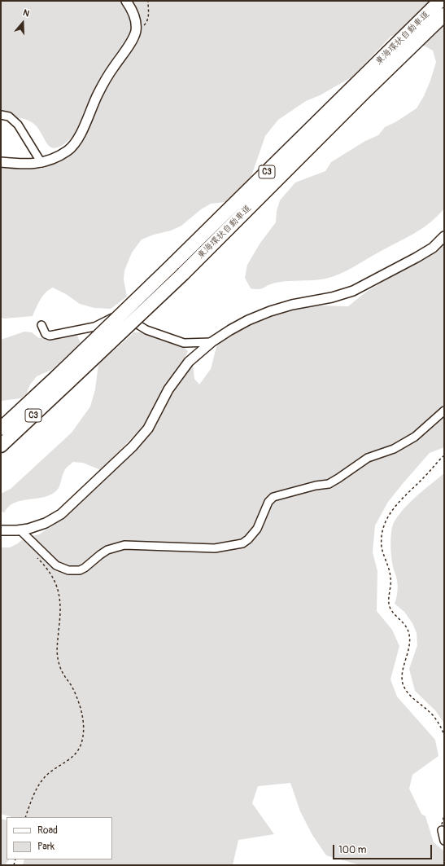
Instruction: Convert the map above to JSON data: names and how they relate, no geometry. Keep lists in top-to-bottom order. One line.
{"streets":{"highway":["東海環状自動車道","C3"]},"legend":["Road","Park"],"scale_bar":"100 m","north":"top"}
